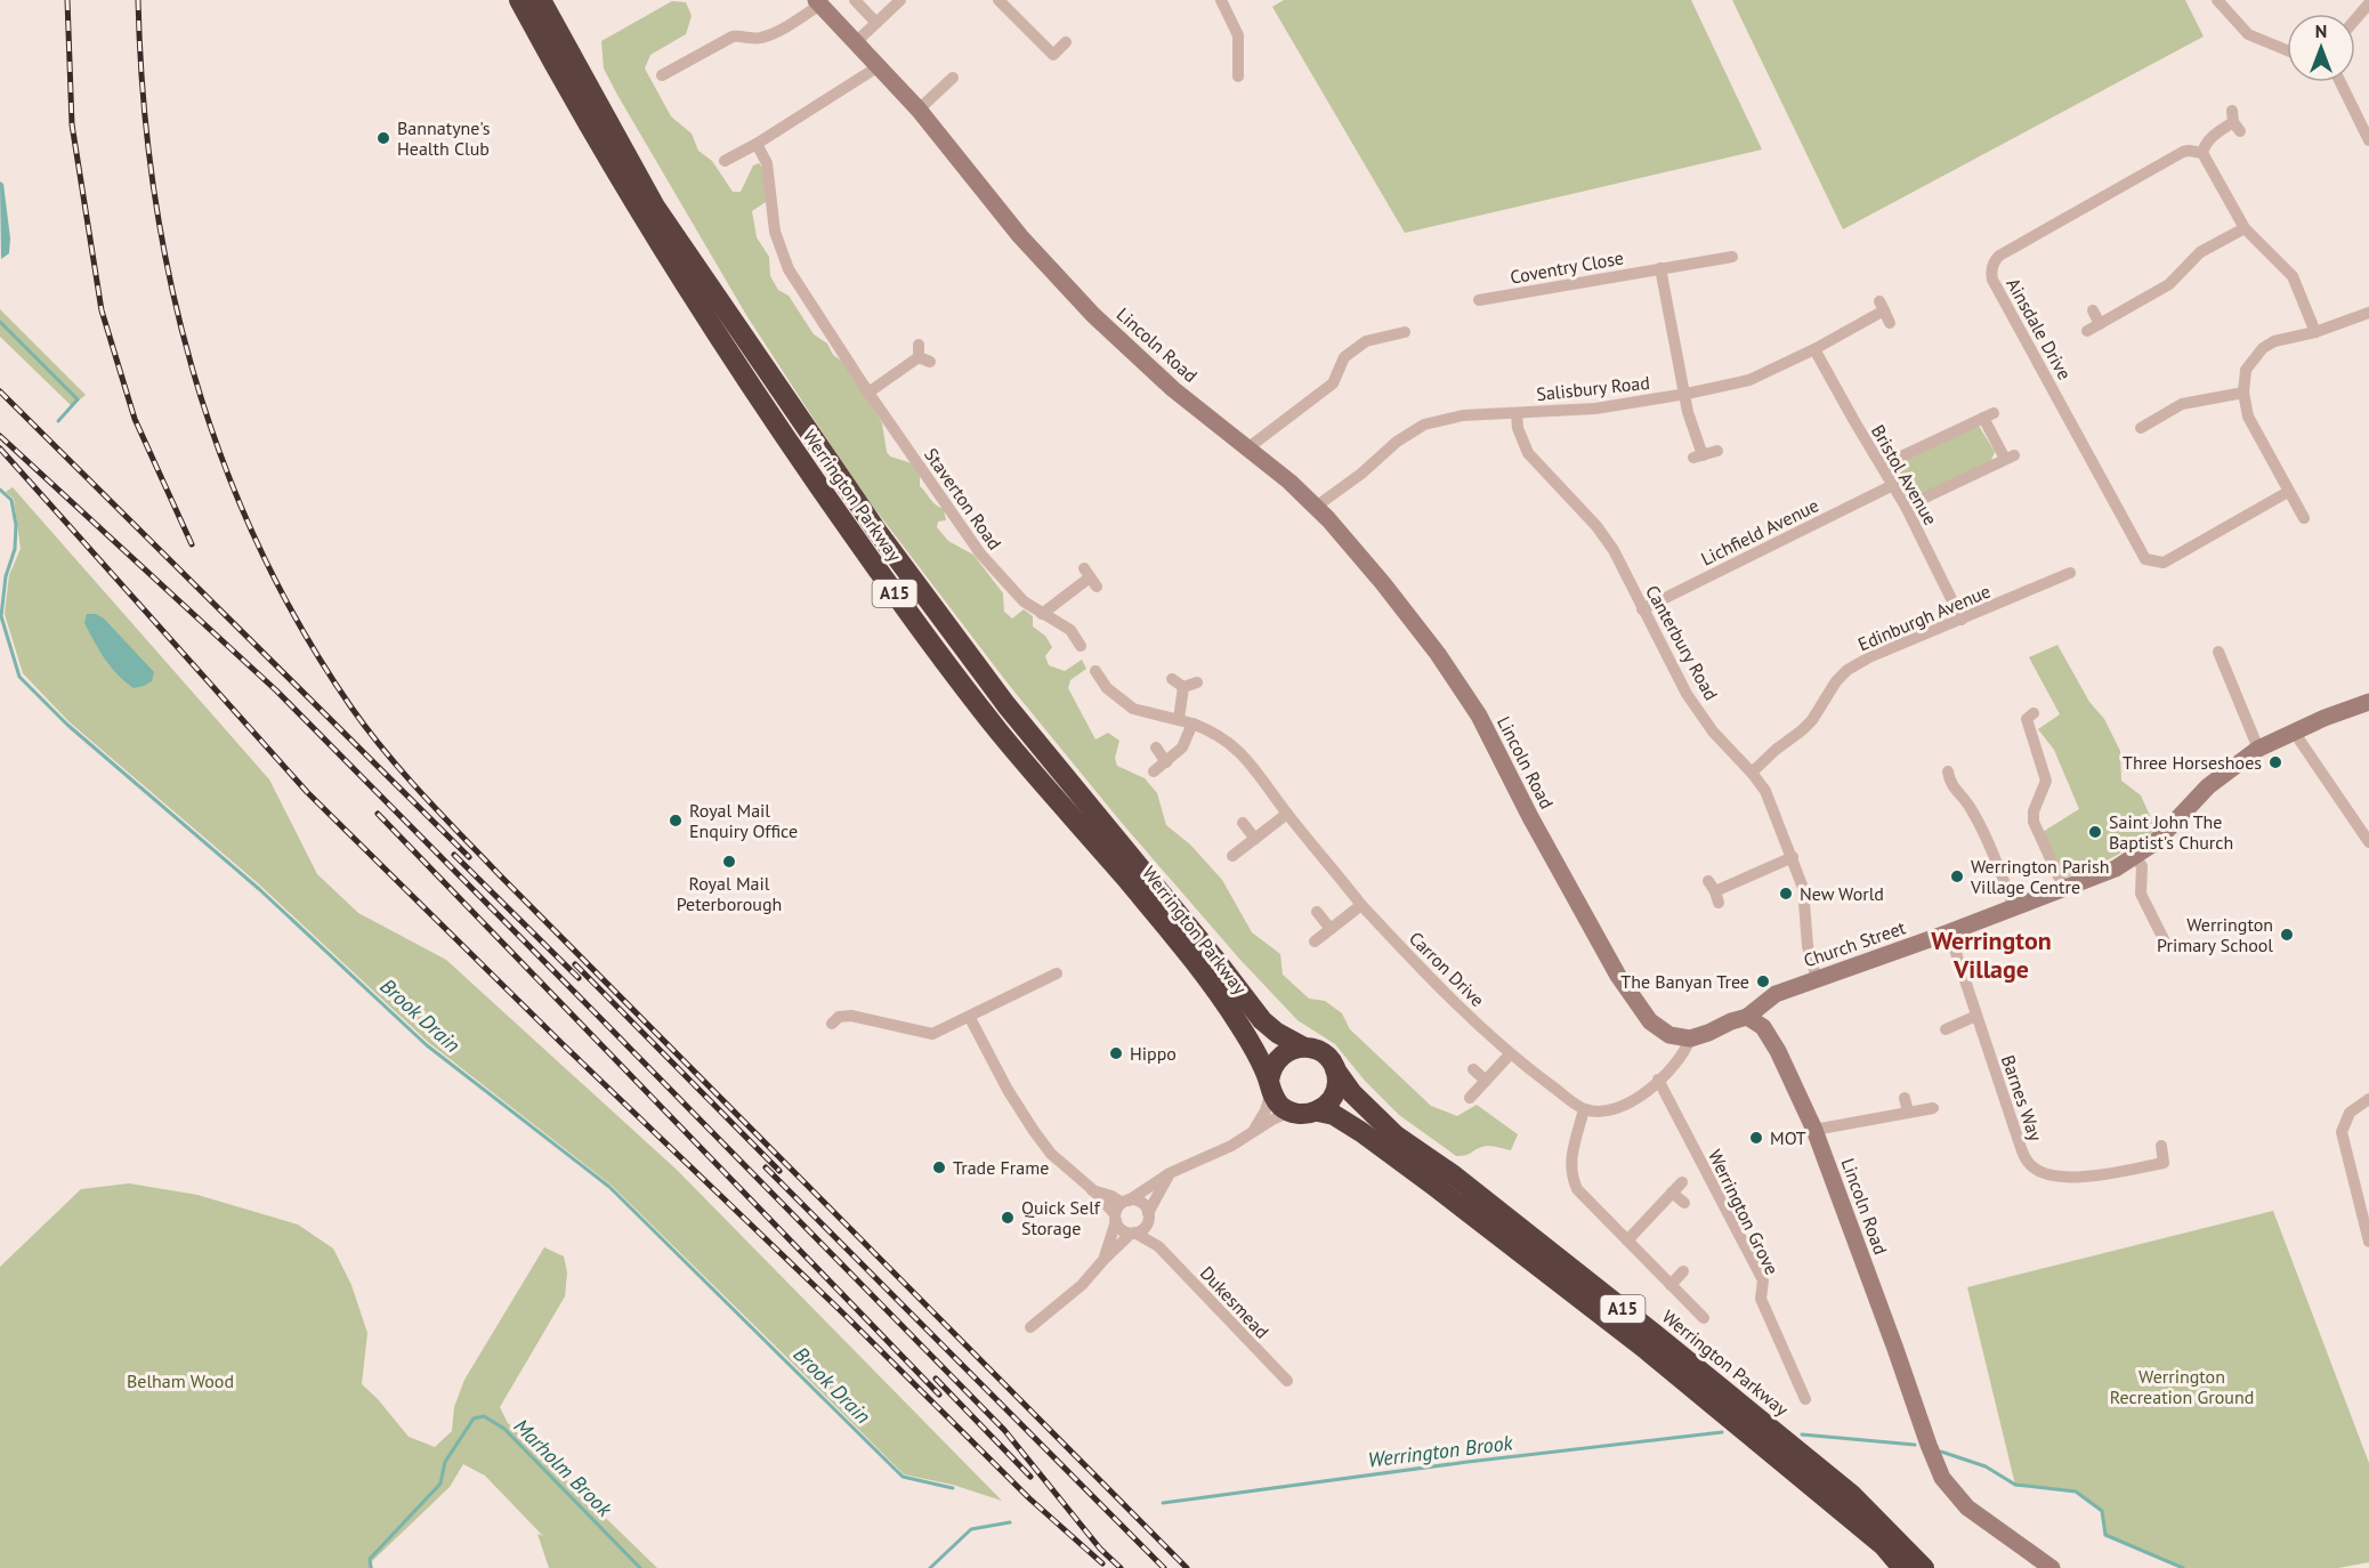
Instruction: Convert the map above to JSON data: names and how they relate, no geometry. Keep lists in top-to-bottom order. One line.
{"streets":{"highway":["Werrington Parkway","A15"],"street":["Coventry Close","Ainsdale Drive","Lincoln Road","Salisbury Road","Bristol Avenue","Staverton Road","Lichfield Avenue","Edinburgh Avenue","Canterbury Road","Church Street","Carron Drive","Barnes Way","Werrington Grove","Dukesmead"]},"crossings":[["Lincoln Road","Salisbury Road"],["Lincoln Road","Church Street"],["Salisbury Road","Bristol Avenue"],["Salisbury Road","Canterbury Road"],["Bristol Avenue","Lichfield Avenue"],["Bristol Avenue","Edinburgh Avenue"],["Werrington Parkway","A15"],["Lichfield Avenue","Canterbury Road"],["Edinburgh Avenue","Canterbury Road"],["Canterbury Road","Church Street"],["Church Street","Barnes Way"]],"districts":["Werrington Village"],"water":["Brook Drain","Werrington Brook","Marholm Brook"],"parks":["Werrington Recreation Ground","Belham Wood"],"places":["Bannatyne's Health Club","Three Horseshoes","Royal Mail Enquiry Office","Saint John The Baptist's Church","Royal Mail Peterborough","Werrington Parish Village Centre","New World","Werrington Primary School","The Banyan Tree","Hippo","MOT","Trade Frame","Quick Self Storage"],"north":"top"}
